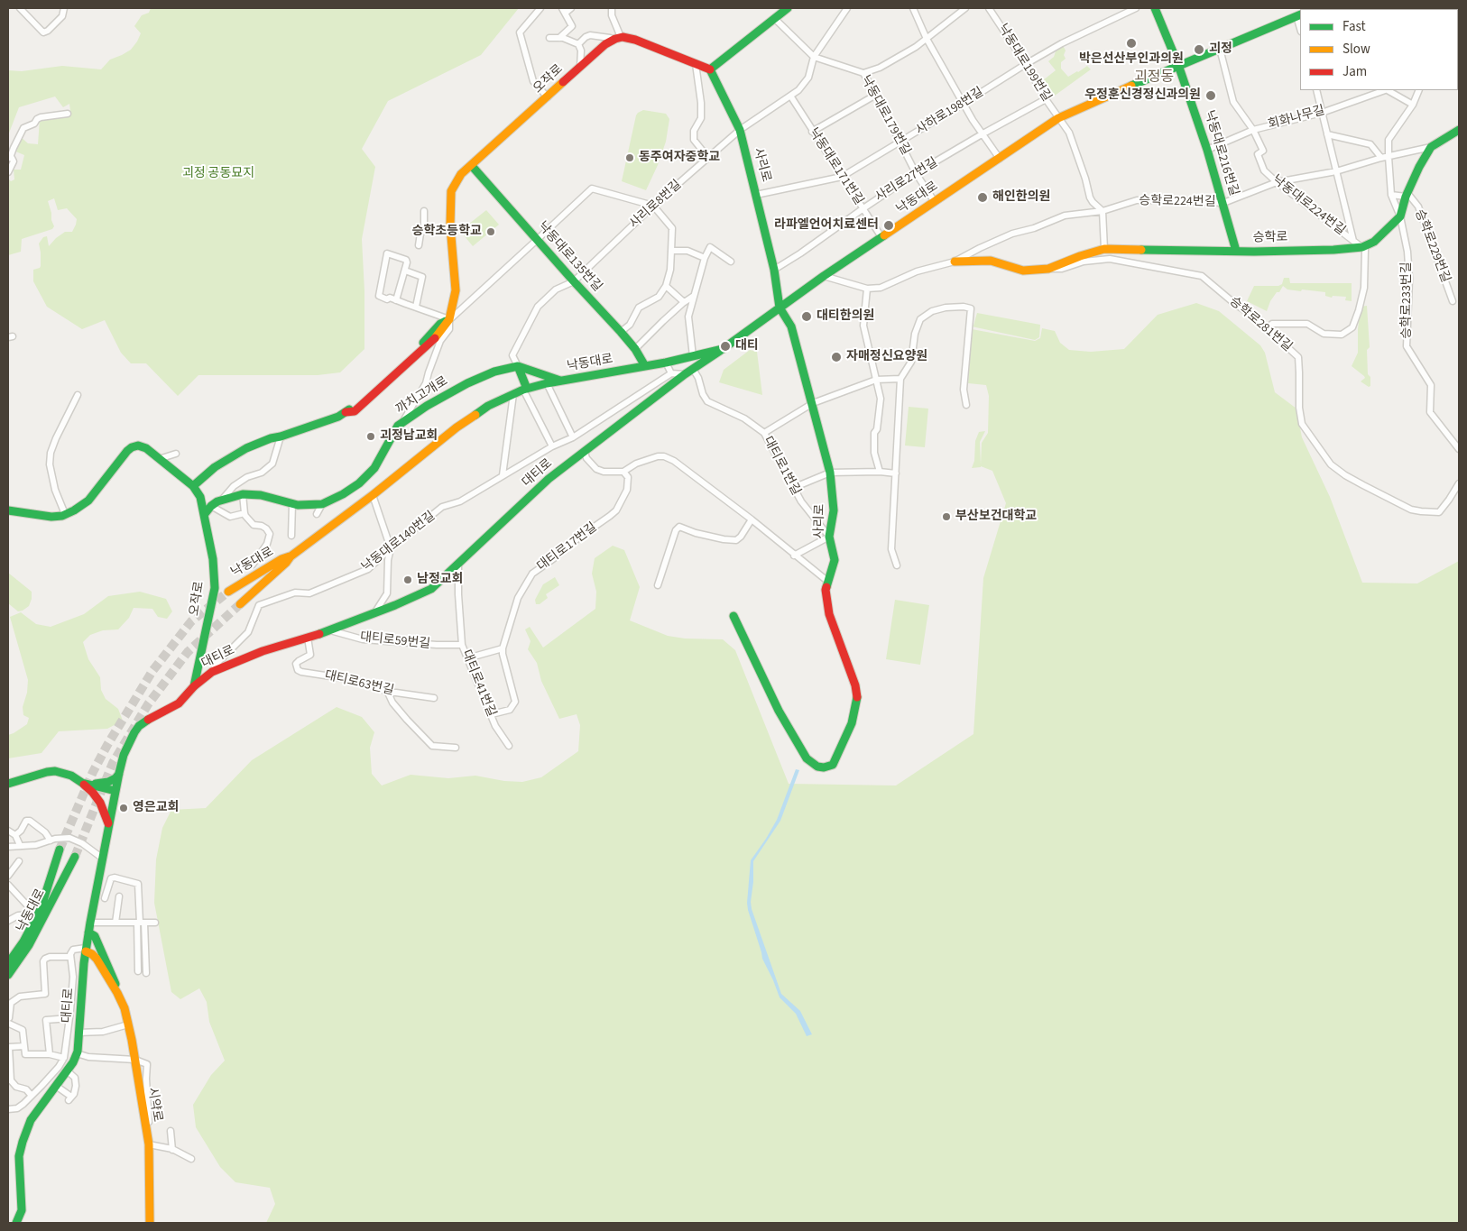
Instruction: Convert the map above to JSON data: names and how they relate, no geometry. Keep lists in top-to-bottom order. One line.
{"streets":{"street":["낙동대로199번길","오작로","사하로198번길","낙동대로179번길","회화나무길","낙동대로216번길","사리로","낙동대로171번길","사리로27번길","낙동대로","승학로224번길","사리로8번길","낙동대로224번길","승학로","승학로229번길","낙동대로135번길","승학로233번길","승학로281번길","까치고개로","대티로1번길","대티로","낙동대로140번길","대티로17번길","대티로59번길","대티로63번길","대티로41번길","시약로"]},"crossings":[["낙동대로199번길","사하로198번길"],["낙동대로199번길","사리로27번길"],["낙동대로199번길","낙동대로"],["낙동대로199번길","승학로224번길"],["오작로","낙동대로135번길"],["오작로","까치고개로"],["오작로","대티로"],["사하로198번길","낙동대로179번길"],["사하로198번길","사리로"],["사하로198번길","낙동대로171번길"],["낙동대로179번길","사리로27번길"],["낙동대로179번길","낙동대로"],["낙동대로179번길","사리로8번길"],["회화나무길","낙동대로216번길"],["회화나무길","낙동대로224번길"],["낙동대로216번길","낙동대로"],["낙동대로216번길","승학로224번길"],["낙동대로216번길","승학로"],["사리로","사리로27번길"],["사리로","낙동대로"],["사리로","사리로8번길"],["사리로","대티로1번길"],["낙동대로171번길","사리로27번길"],["낙동대로171번길","낙동대로"],["낙동대로171번길","사리로8번길"],["낙동대로","낙동대로224번길"],["낙동대로","낙동대로135번길"],["낙동대로","대티로"],["승학로224번길","낙동대로224번길"],["승학로224번길","승학로"],["승학로224번길","승학로233번길"],["사리로8번길","낙동대로135번길"],["사리로8번길","까치고개로"],["낙동대로224번길","승학로"],["승학로","승학로281번길"],["대티로1번길","대티로"],["대티로","낙동대로140번길"],["대티로","대티로59번길"],["대티로","대티로63번길"],["대티로","대티로41번길"],["대티로","시약로"],["대티로17번길","대티로41번길"],["대티로59번길","대티로41번길"]],"districts":["괴정동"],"parks":["괴정 공동묘지"],"places":["박은선산부인과의원","괴정","우정훈신경정신과의원","동주여자중학교","해인한의원","라파엘언어치료센터","승학초등학교","대티한의원","대티","자매정신요양원","괴정남교회","부산보건대학교","남정교회","영은교회"],"legend":["Fast","Slow","Jam"]}
